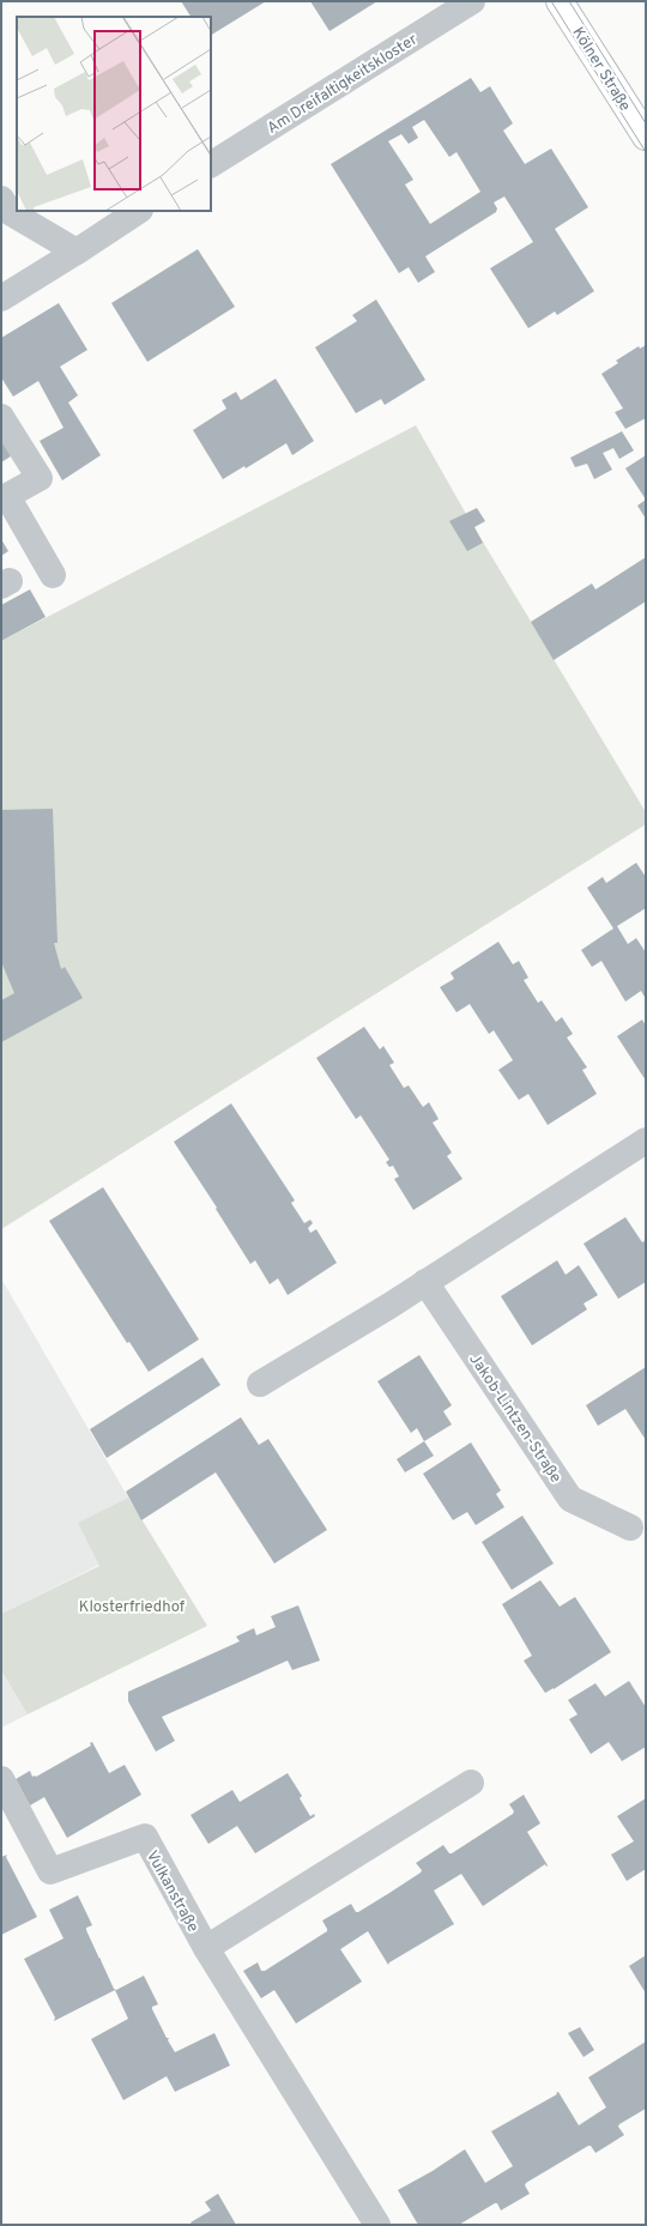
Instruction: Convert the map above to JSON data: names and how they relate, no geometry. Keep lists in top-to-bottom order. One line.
{"streets":{"main road":["Kölner Straße"],"street":["Am Dreifaltigkeitskloster","Jakob-Lintzen-Straße","Vulkanstraße"]},"parks":["Klosterfriedhof"]}
